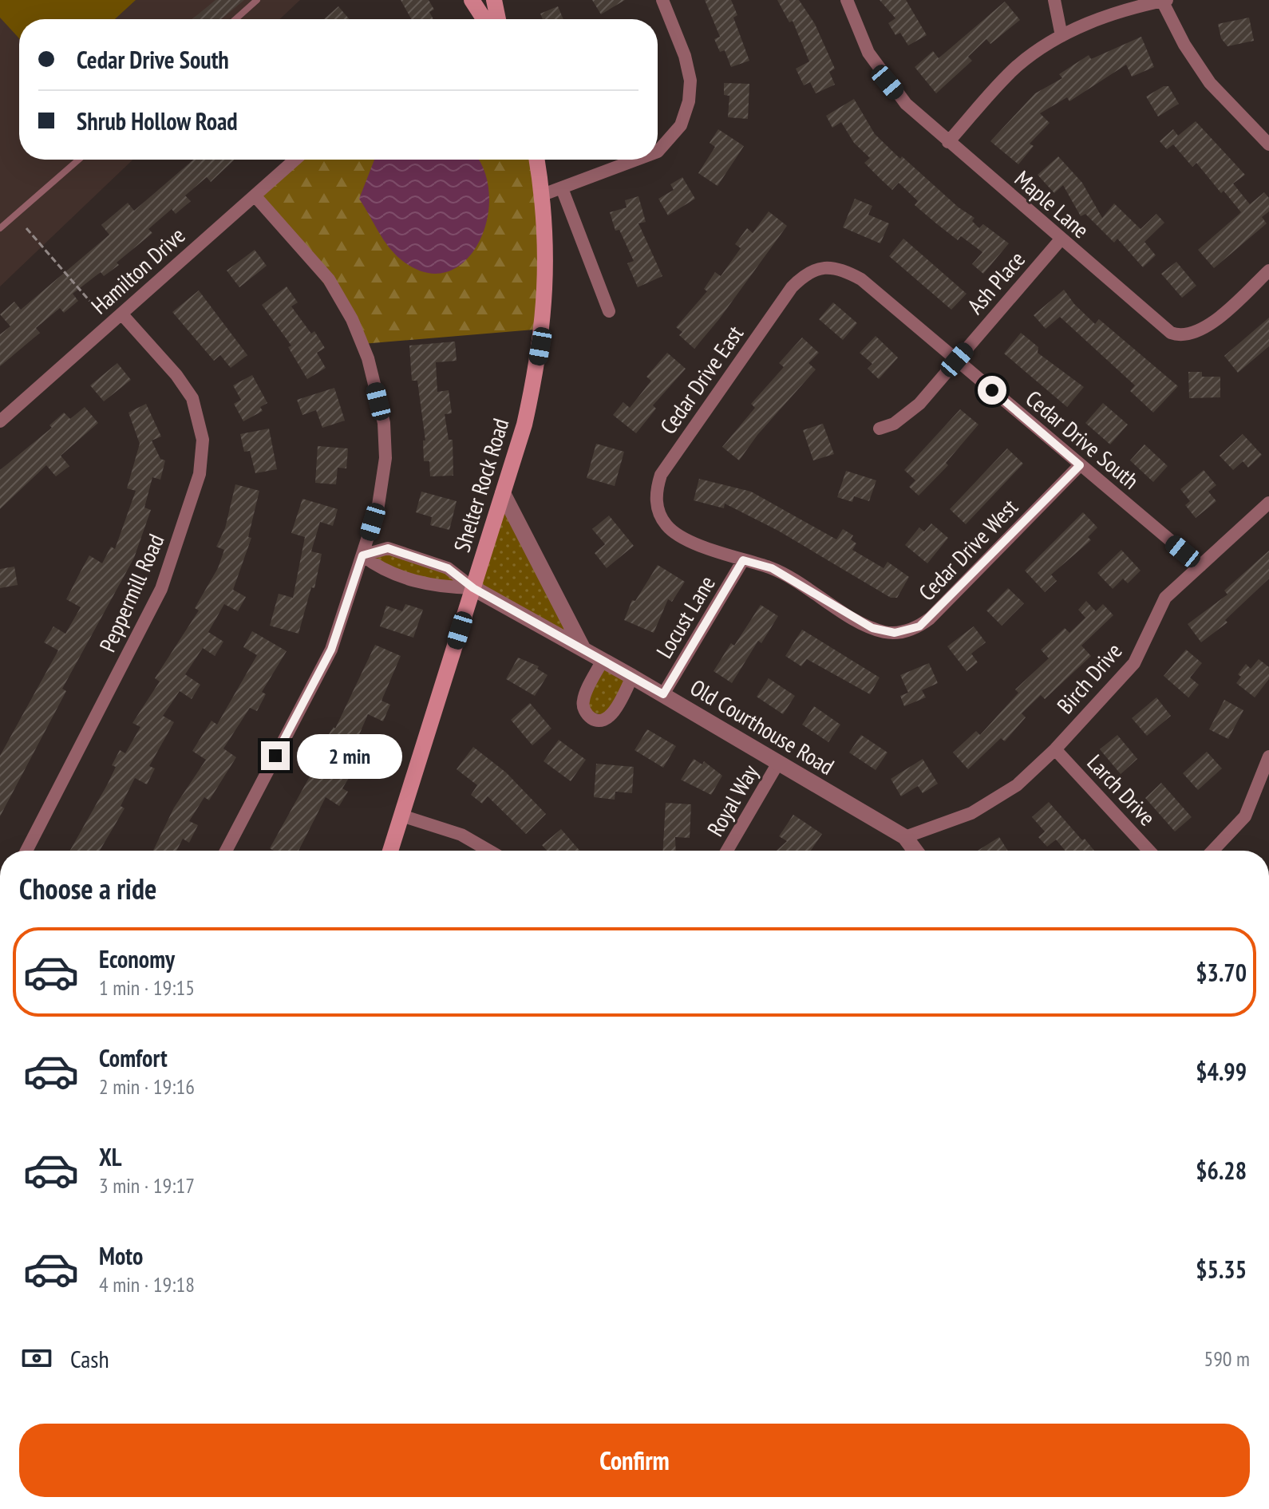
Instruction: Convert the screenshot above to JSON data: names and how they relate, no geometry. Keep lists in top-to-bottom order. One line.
{"streets":{"main road":["Shelter Rock Road"],"street":["Maple Lane","Hamilton Drive","Ash Place","Cedar Drive East","Cedar Drive South","Cedar Drive West","Peppermill Road","Locust Lane","Birch Drive","Old Courthouse Road","Larch Drive","Royal Way"]},"crossings":[["Maple Lane","Ash Place"],["Hamilton Drive","Peppermill Road"],["Ash Place","Cedar Drive South"],["Cedar Drive East","Cedar Drive South"],["Cedar Drive East","Cedar Drive West"],["Cedar Drive East","Locust Lane"],["Cedar Drive South","Cedar Drive West"],["Cedar Drive South","Birch Drive"],["Shelter Rock Road","Old Courthouse Road"],["Cedar Drive West","Locust Lane"],["Locust Lane","Old Courthouse Road"],["Birch Drive","Old Courthouse Road"],["Birch Drive","Larch Drive"],["Old Courthouse Road","Royal Way"]],"page":{"banner":["Cedar Drive South","Shrub Hollow Road"],"bubble":"2 min","heading":"Choose a ride","list":[{"name":"Economy","note":"1 min · 19:15","value":"$3.70"},{"name":"Comfort","note":"2 min · 19:16","value":"$4.99"},{"name":"XL","note":"3 min · 19:17","value":"$6.28"},{"name":"Moto","note":"4 min · 19:18","value":"$5.35"}],"pay":["Cash","590 m"],"buttons":"Confirm"}}
